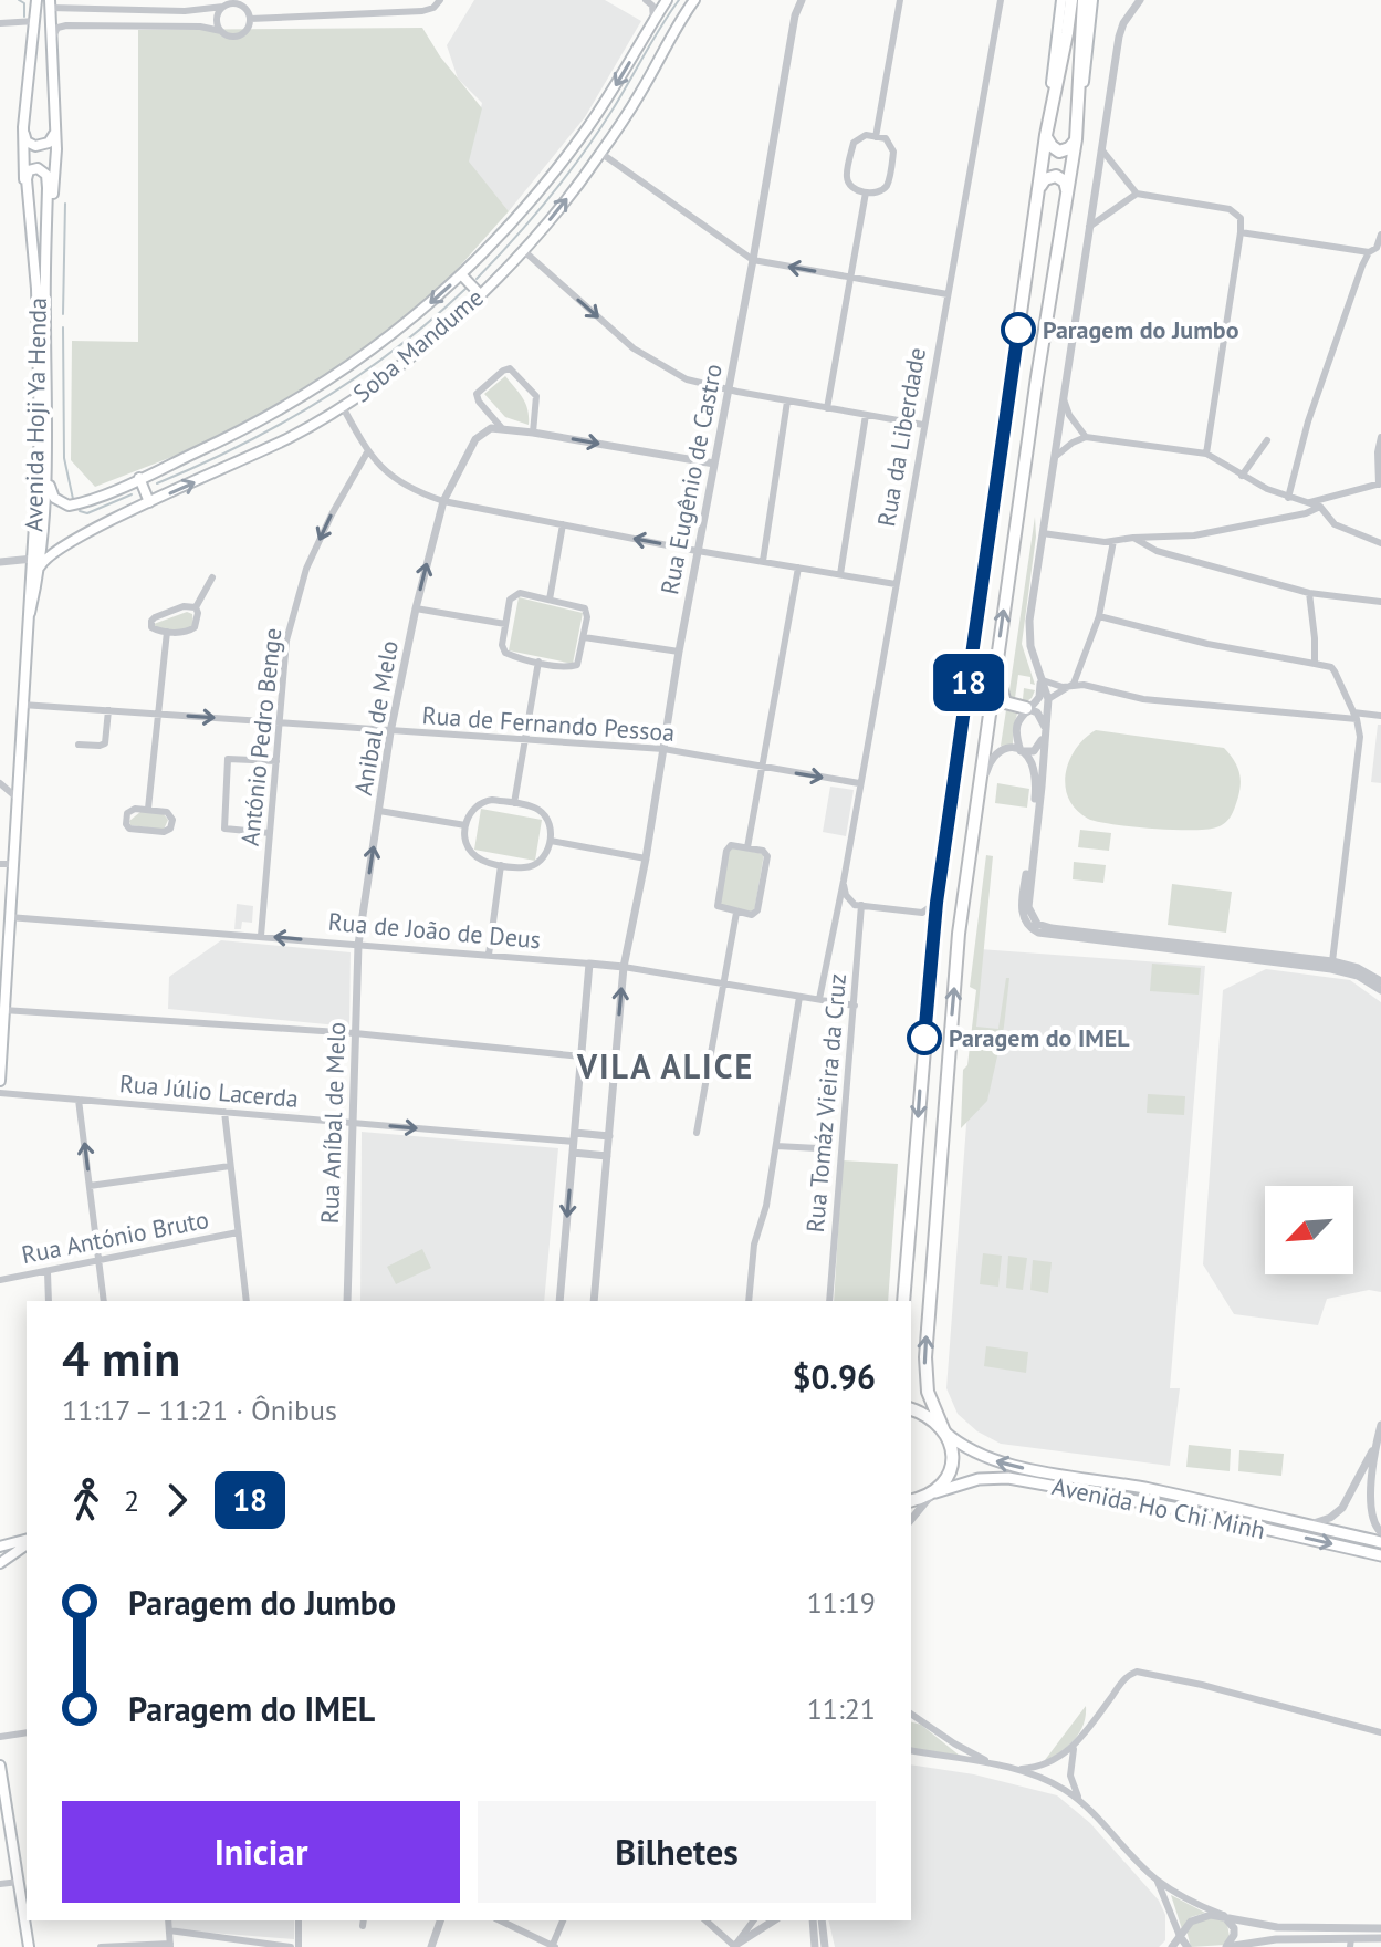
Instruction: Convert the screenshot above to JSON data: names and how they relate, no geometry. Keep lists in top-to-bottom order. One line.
{"streets":{"main road":["Soba Mandume","Avenida Hoji Ya Henda","Avenida Ho Chi Minh"],"street":["Rua da Liberdade","Rua Eugênio de Castro","Anibal de Melo","Rua de Fernando Pessoa","António Pedro Benge","Rua de João de Deus","Rua Júlio Lacerda","Rua Tomáz Vieira da Cruz","Rua Aníbal de Melo","Rua António Bruto"]},"crossings":[["Soba Mandume","Avenida Hoji Ya Henda"],["Avenida Hoji Ya Henda","Rua de Fernando Pessoa"],["Avenida Hoji Ya Henda","Rua de João de Deus"],["Rua da Liberdade","Rua de Fernando Pessoa"],["Rua da Liberdade","Rua de João de Deus"],["Rua Eugênio de Castro","Rua de Fernando Pessoa"],["Rua Eugênio de Castro","Rua de João de Deus"],["Anibal de Melo","Rua de Fernando Pessoa"],["Anibal de Melo","Rua de João de Deus"],["Anibal de Melo","Rua Aníbal de Melo"],["Rua de Fernando Pessoa","António Pedro Benge"],["António Pedro Benge","Rua de João de Deus"],["Rua de João de Deus","Rua Tomáz Vieira da Cruz"],["Rua de João de Deus","Rua Aníbal de Melo"],["Rua Júlio Lacerda","Rua Aníbal de Melo"]],"one_way":["Anibal de Melo","António Pedro Benge","Rua Júlio Lacerda"],"districts":["VILA ALICE"],"places":["Paragem do Jumbo","Paragem do IMEL"],"lines":["bus line 18"],"north":"bottom left","page":{"on_map":"18","heading":["4 min","11:17 – 11:21 · Ônibus","$0.96"],"legs":["2","18"],"list":[{"name":"Paragem do Jumbo","value":"11:19"},{"name":"Paragem do IMEL","value":"11:21"}],"buttons":["Iniciar","Bilhetes"]}}
